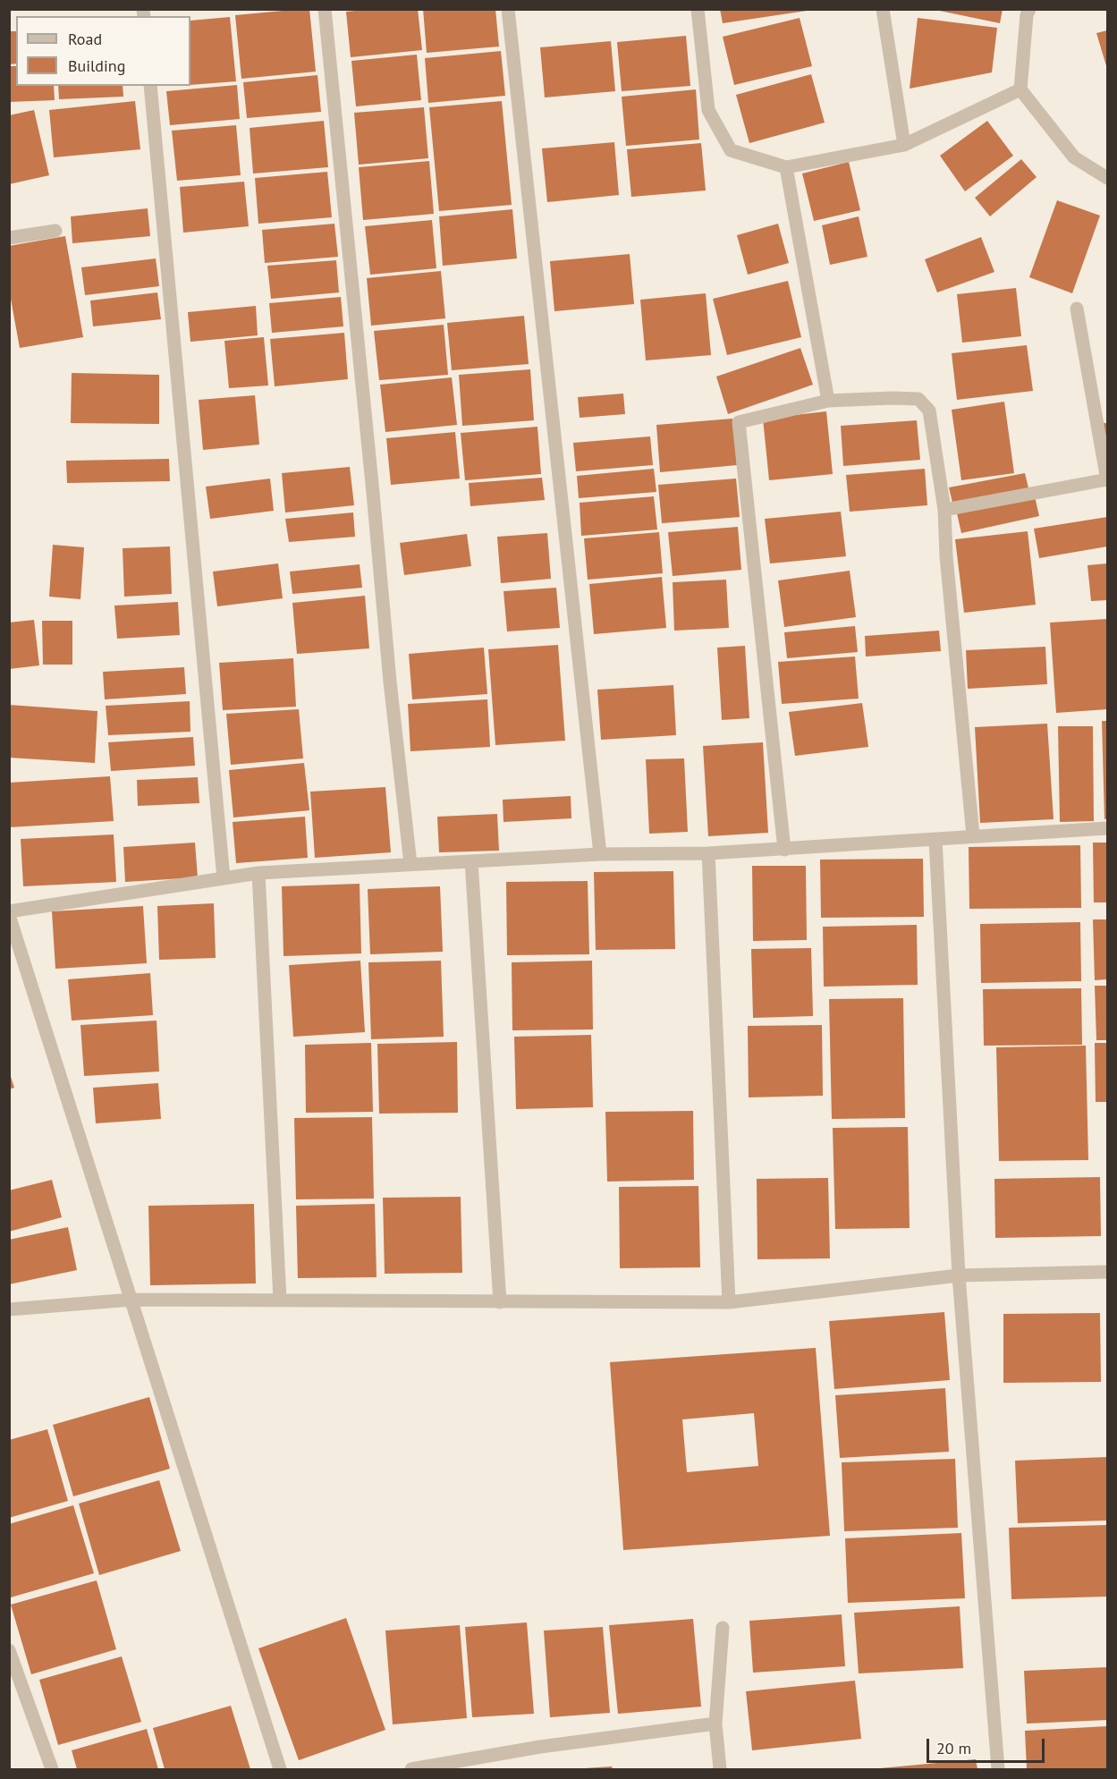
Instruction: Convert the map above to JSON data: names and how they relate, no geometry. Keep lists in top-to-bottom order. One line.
{"legend":["Road","Building"],"scale_bar":"20 m"}
